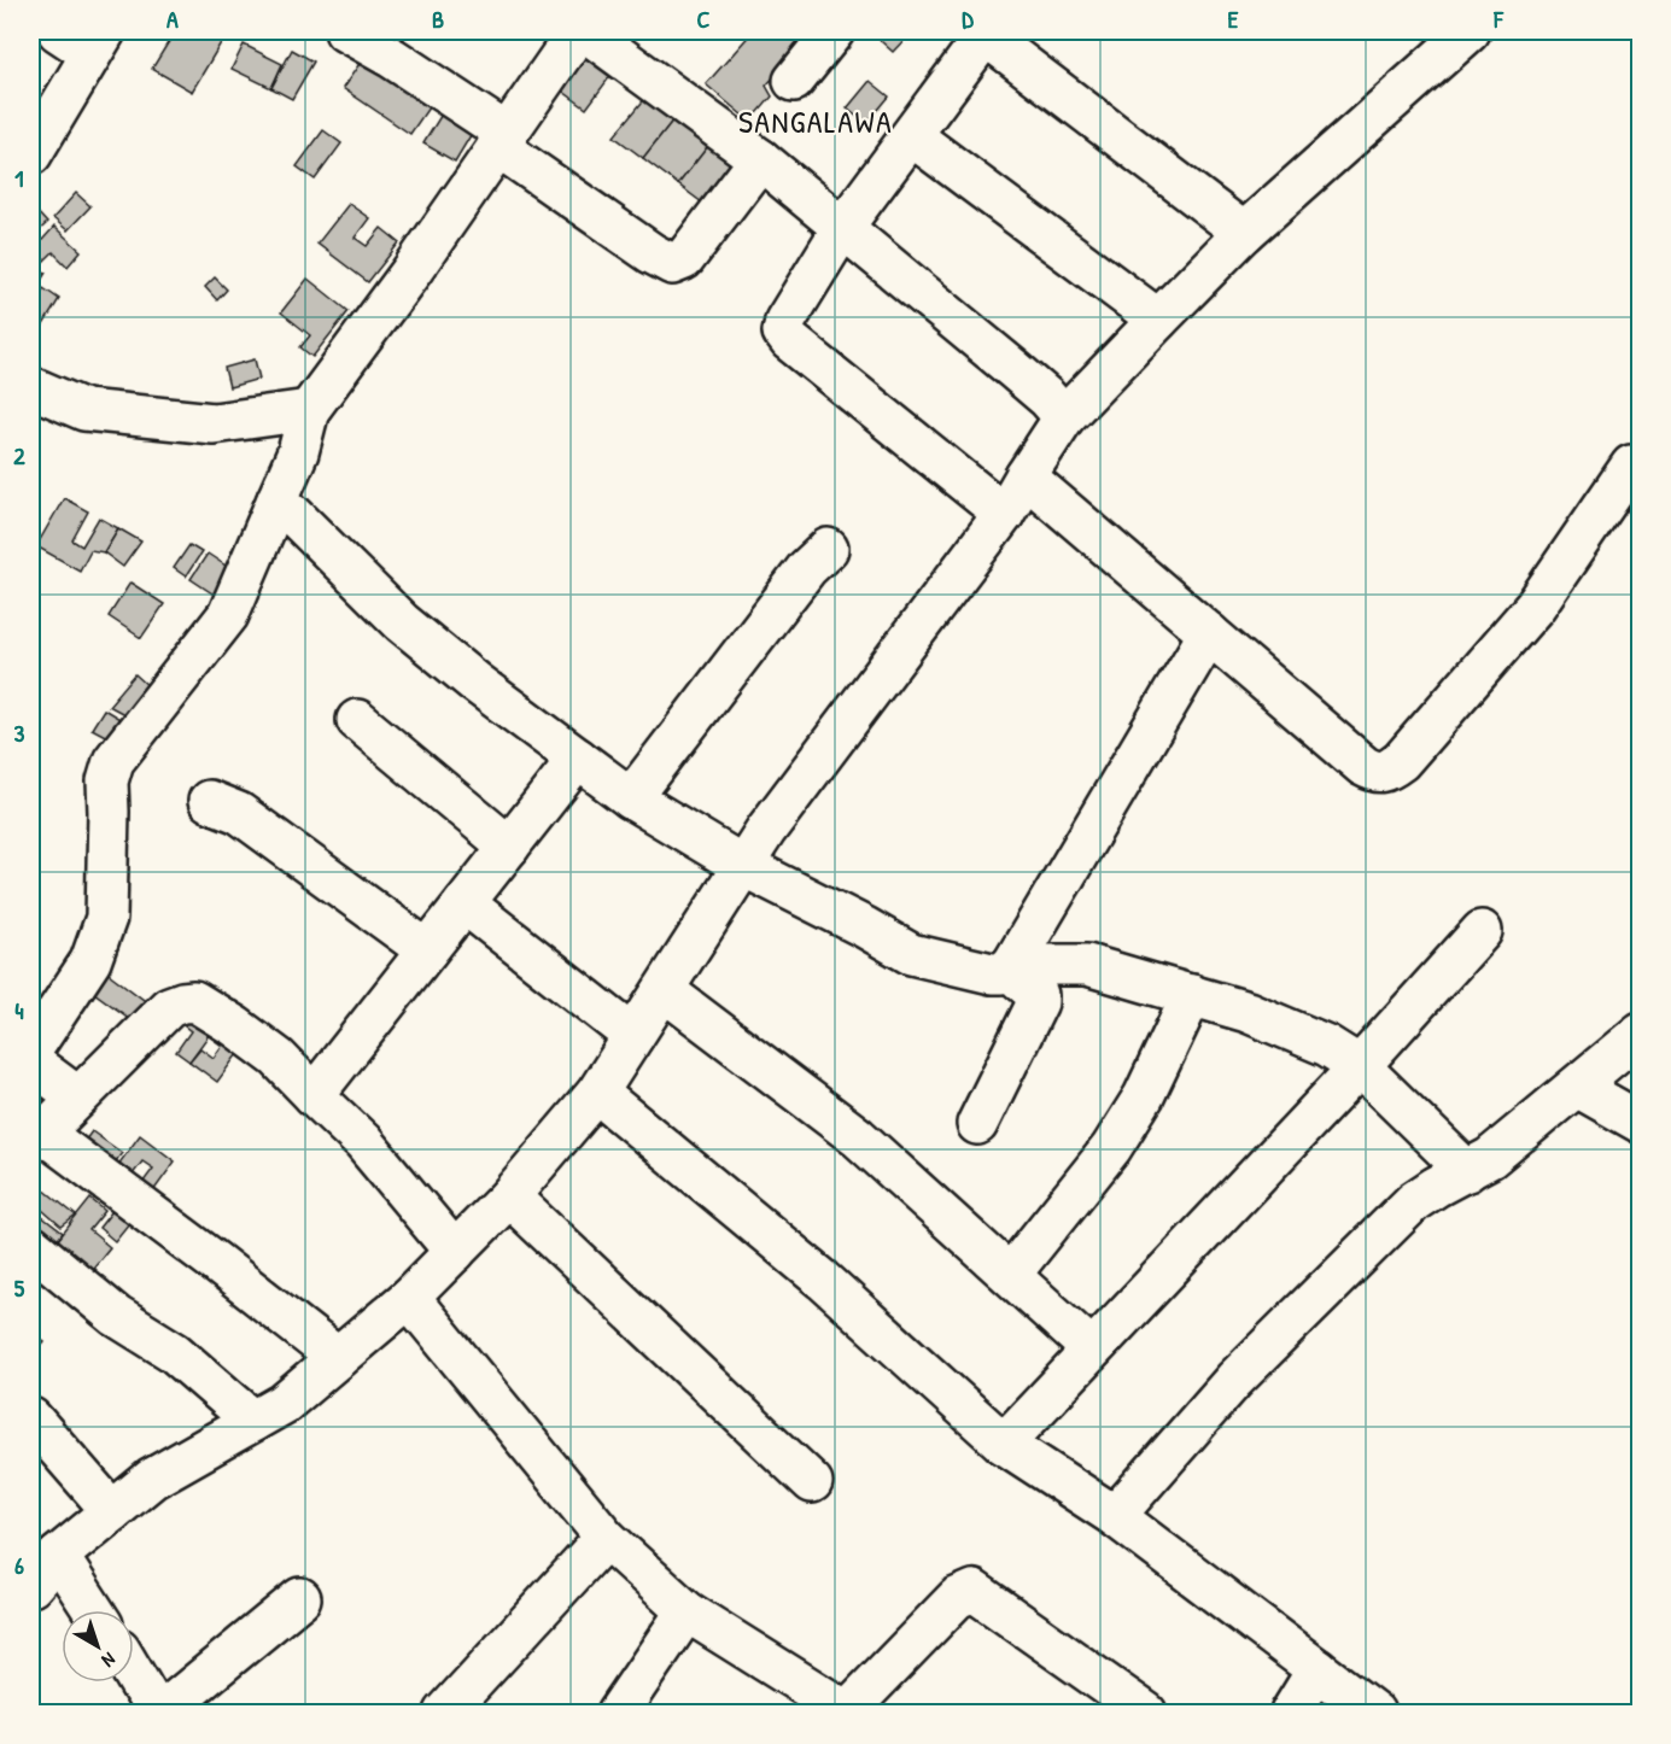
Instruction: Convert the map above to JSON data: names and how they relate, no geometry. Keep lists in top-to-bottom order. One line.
{"districts":["SANGALAWA"],"north":"bottom right","grid":{"columns":["A","B","C","D","E","F"],"rows":["1","2","3","4","5","6"]}}
